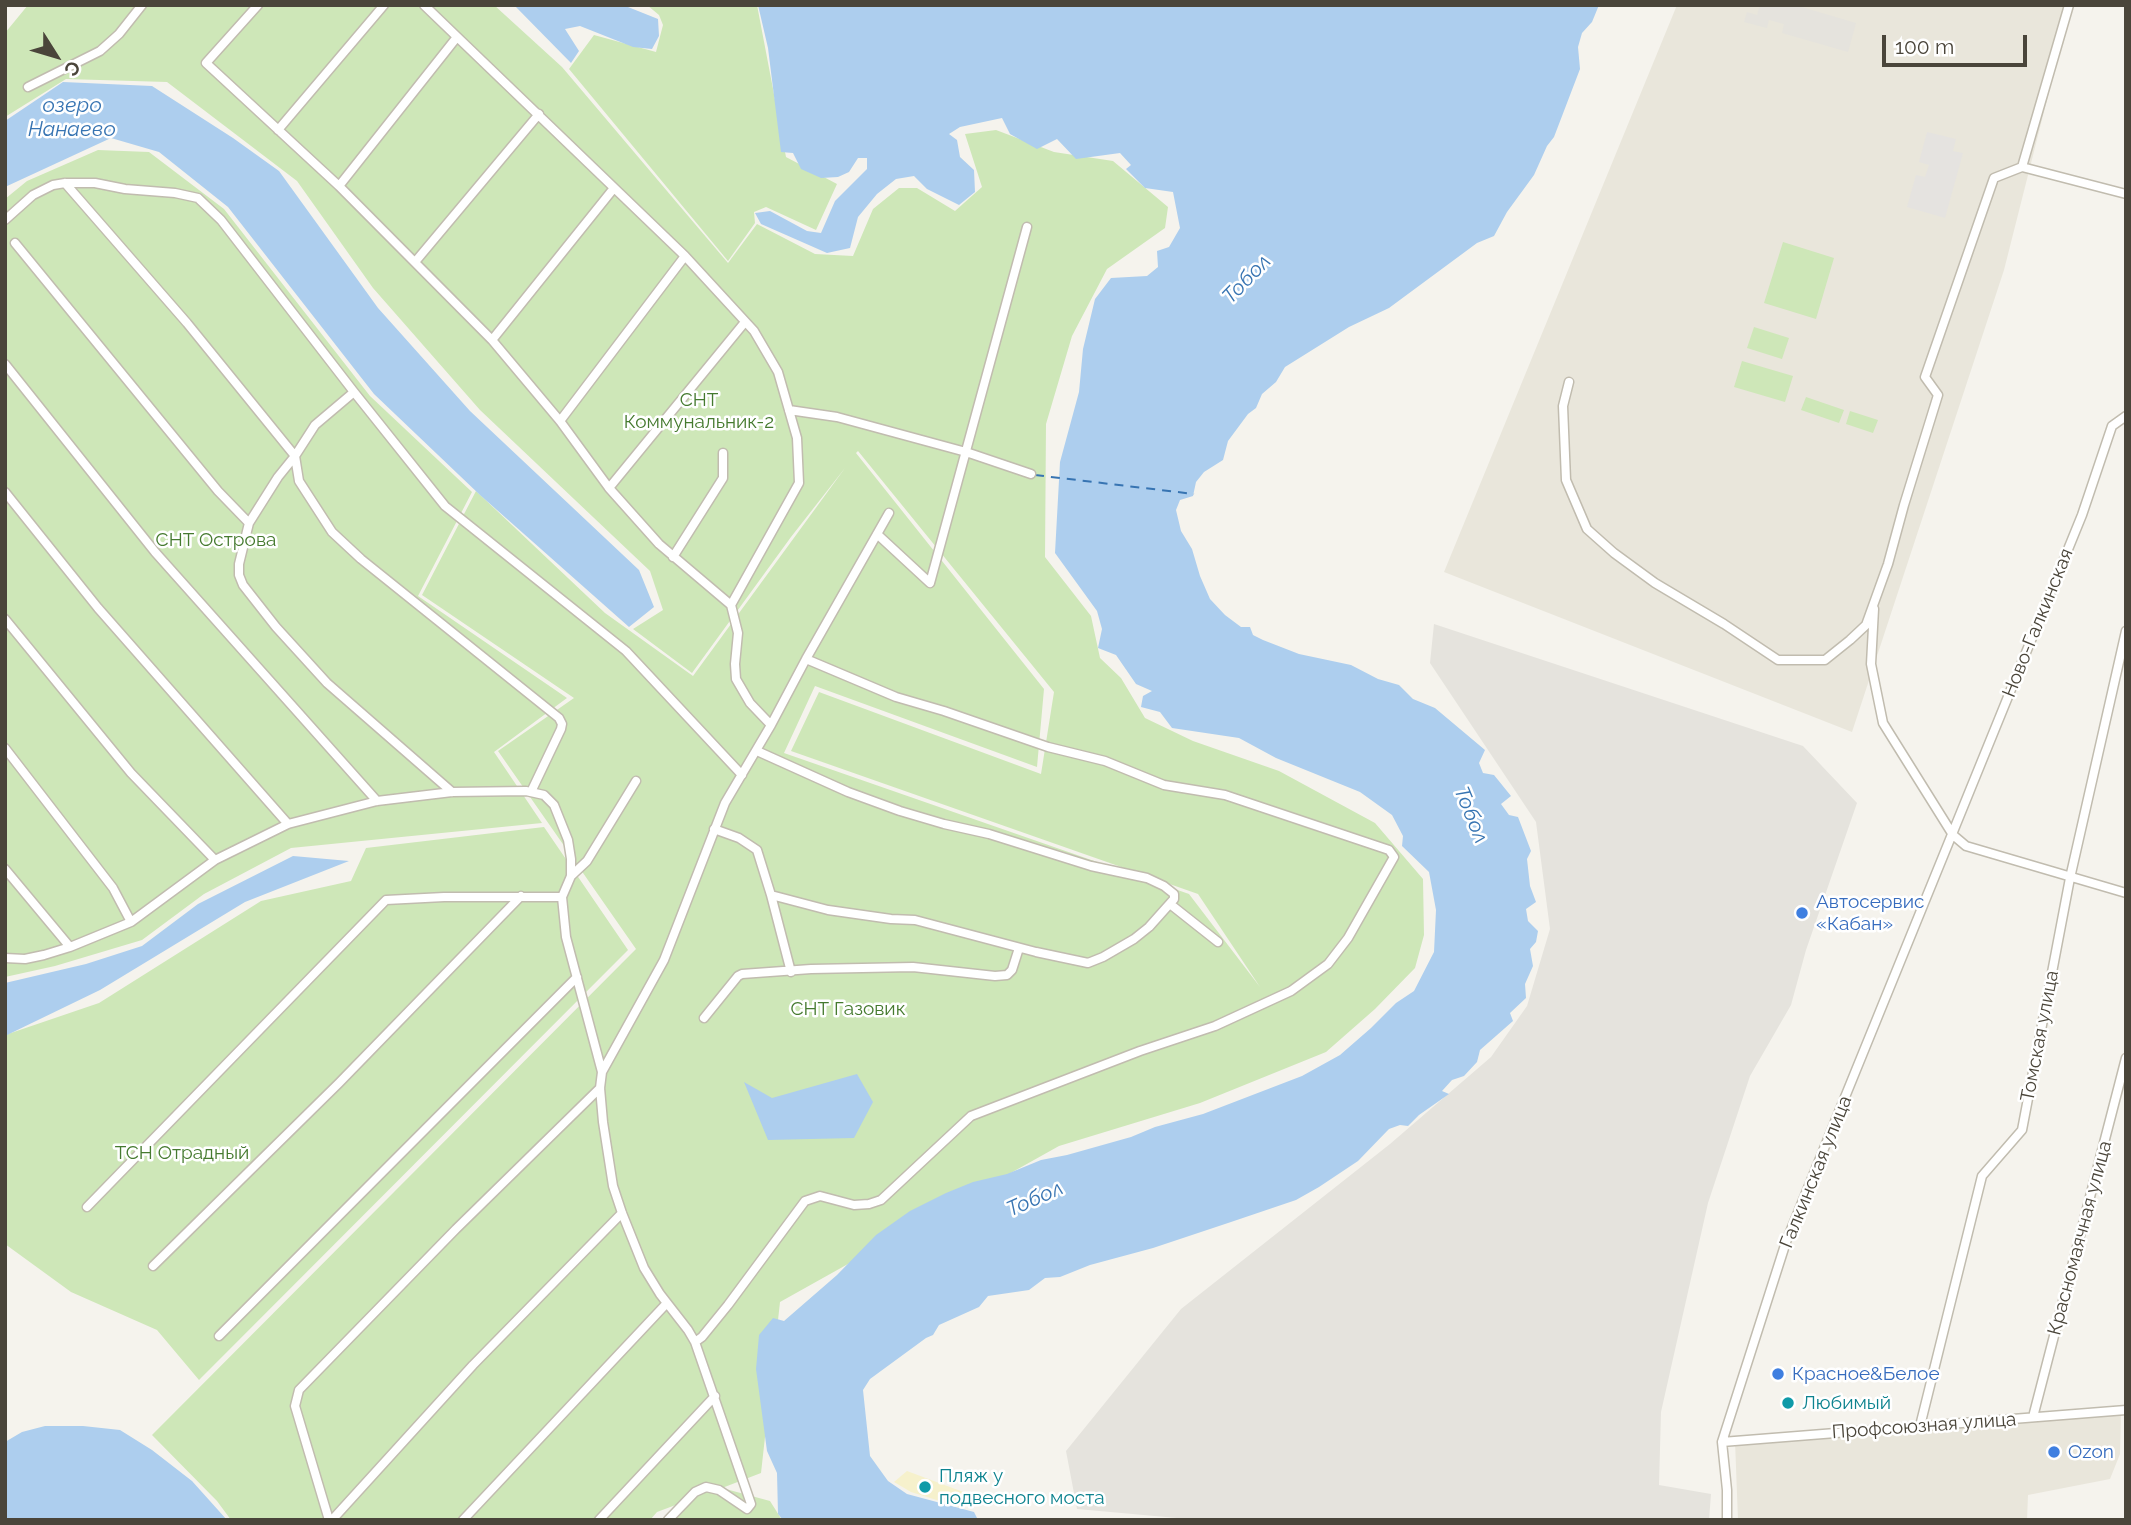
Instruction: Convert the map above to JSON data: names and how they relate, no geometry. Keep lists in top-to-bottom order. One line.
{"streets":{"street":["Ново-Галкинская","Томская улица","Галкинская улица","Красномаячная улица","Профсоюзная улица"]},"crossings":[["Ново-Галкинская","Галкинская улица"],["Томская улица","Профсоюзная улица"],["Галкинская улица","Профсоюзная улица"],["Красномаячная улица","Профсоюзная улица"]],"water":["озеро Нанаево","Тобол"],"parks":["СНТ Коммунальник-2","СНТ Острова","СНТ Газовик","ТСН Отрадный"],"places":["Автосервис «Кабан»","Красное&Белое","Любимый","Ozon","Пляж у подвесного моста"],"scale_bar":"100 m","north":"bottom right"}
